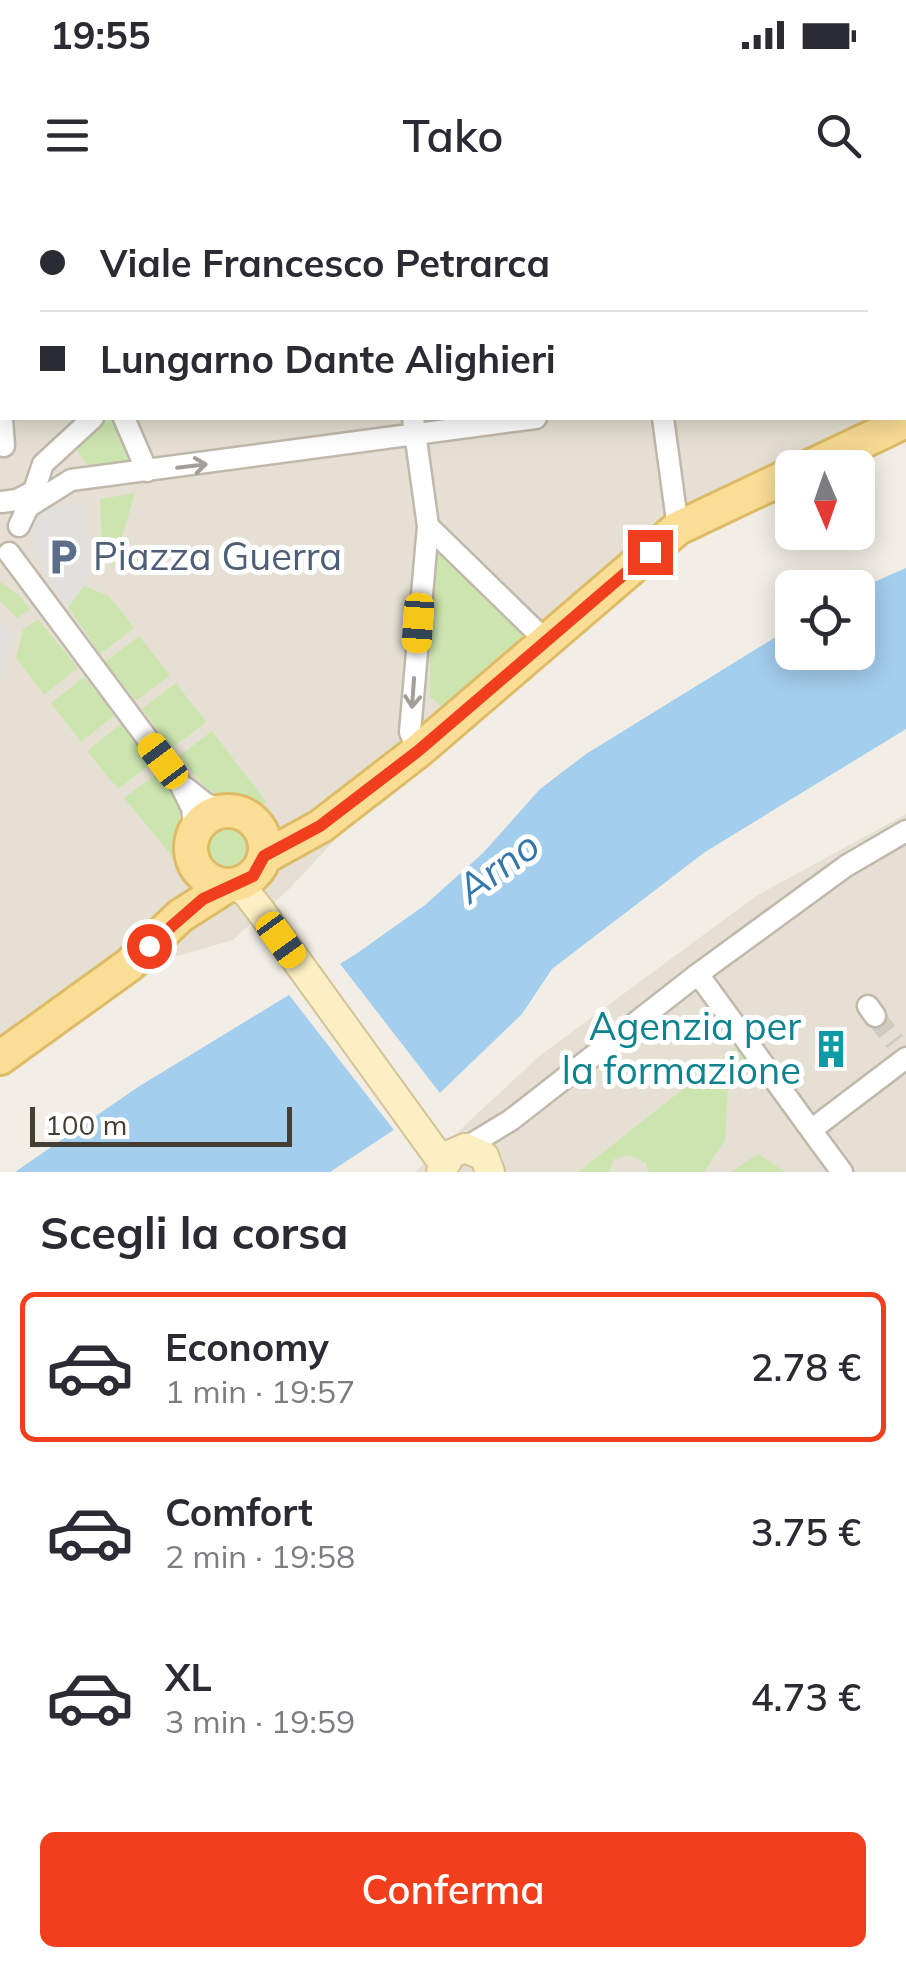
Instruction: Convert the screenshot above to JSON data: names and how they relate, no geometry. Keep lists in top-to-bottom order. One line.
{"water":["Arno"],"places":{"parking":["Piazza Guerra"],"building":["Agenzia per la formazione"]},"scale_bar":"100 m","north":"bottom","page":{"status":"19:55","header":"Tako","banner":["Viale Francesco Petrarca","Lungarno Dante Alighieri"],"scale":"100 m","heading":"Scegli la corsa","list":[{"name":"Economy","note":"1 min · 19:57","value":"2.78 €"},{"name":"Comfort","note":"2 min · 19:58","value":"3.75 €"},{"name":"XL","note":"3 min · 19:59","value":"4.73 €"}],"buttons":"Conferma"}}
